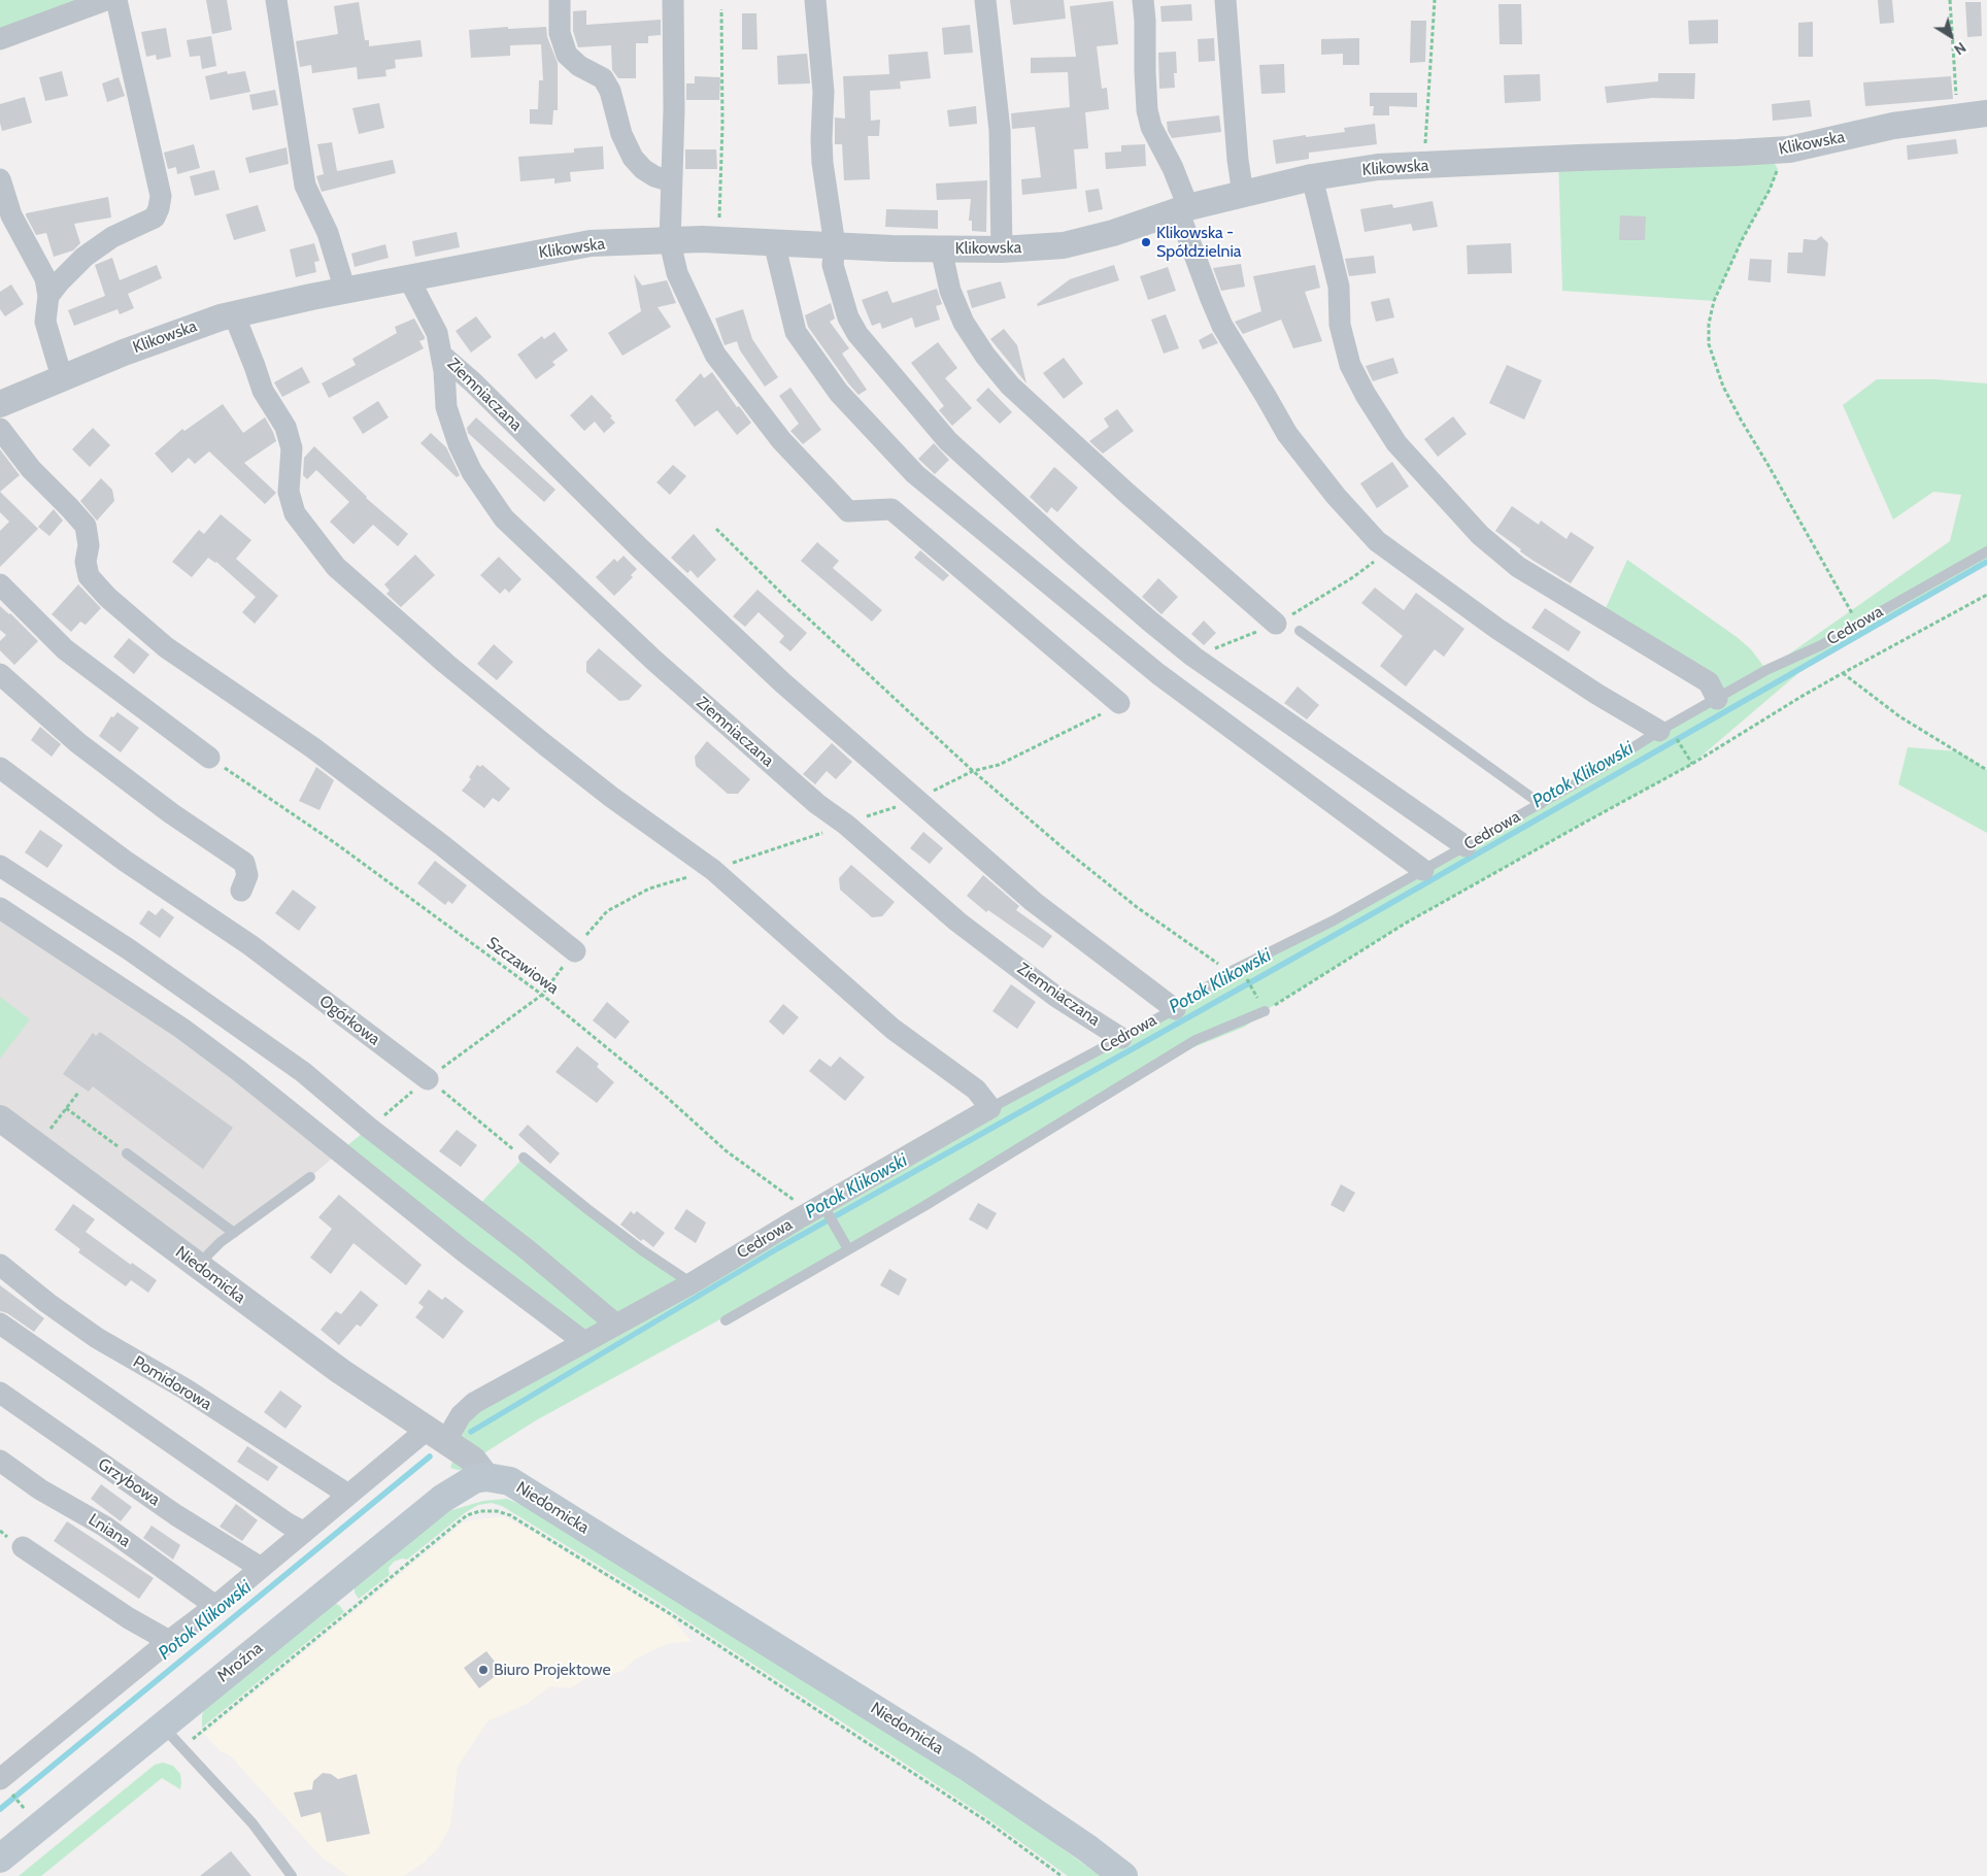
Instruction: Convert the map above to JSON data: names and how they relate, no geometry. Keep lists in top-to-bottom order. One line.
{"streets":{"main road":["Niedomicka","Mroźna"],"street":["Klikowska","Ziemniaczana","Cedrowa","Ogórkowa","Pomidorowa","Grzybowa","Lniana"],"path":["Szczawiowa"]},"crossings":[["Klikowska","Ziemniaczana"],["Ziemniaczana","Cedrowa"],["Cedrowa","Szczawiowa"],["Cedrowa","Niedomicka"],["Cedrowa","Pomidorowa"],["Cedrowa","Grzybowa"],["Cedrowa","Lniana"],["Niedomicka","Mroźna"]],"water":["Potok Klikowski"],"places":["Klikowska - Spółdzielnia","Biuro Projektowe"],"north":"bottom right"}
